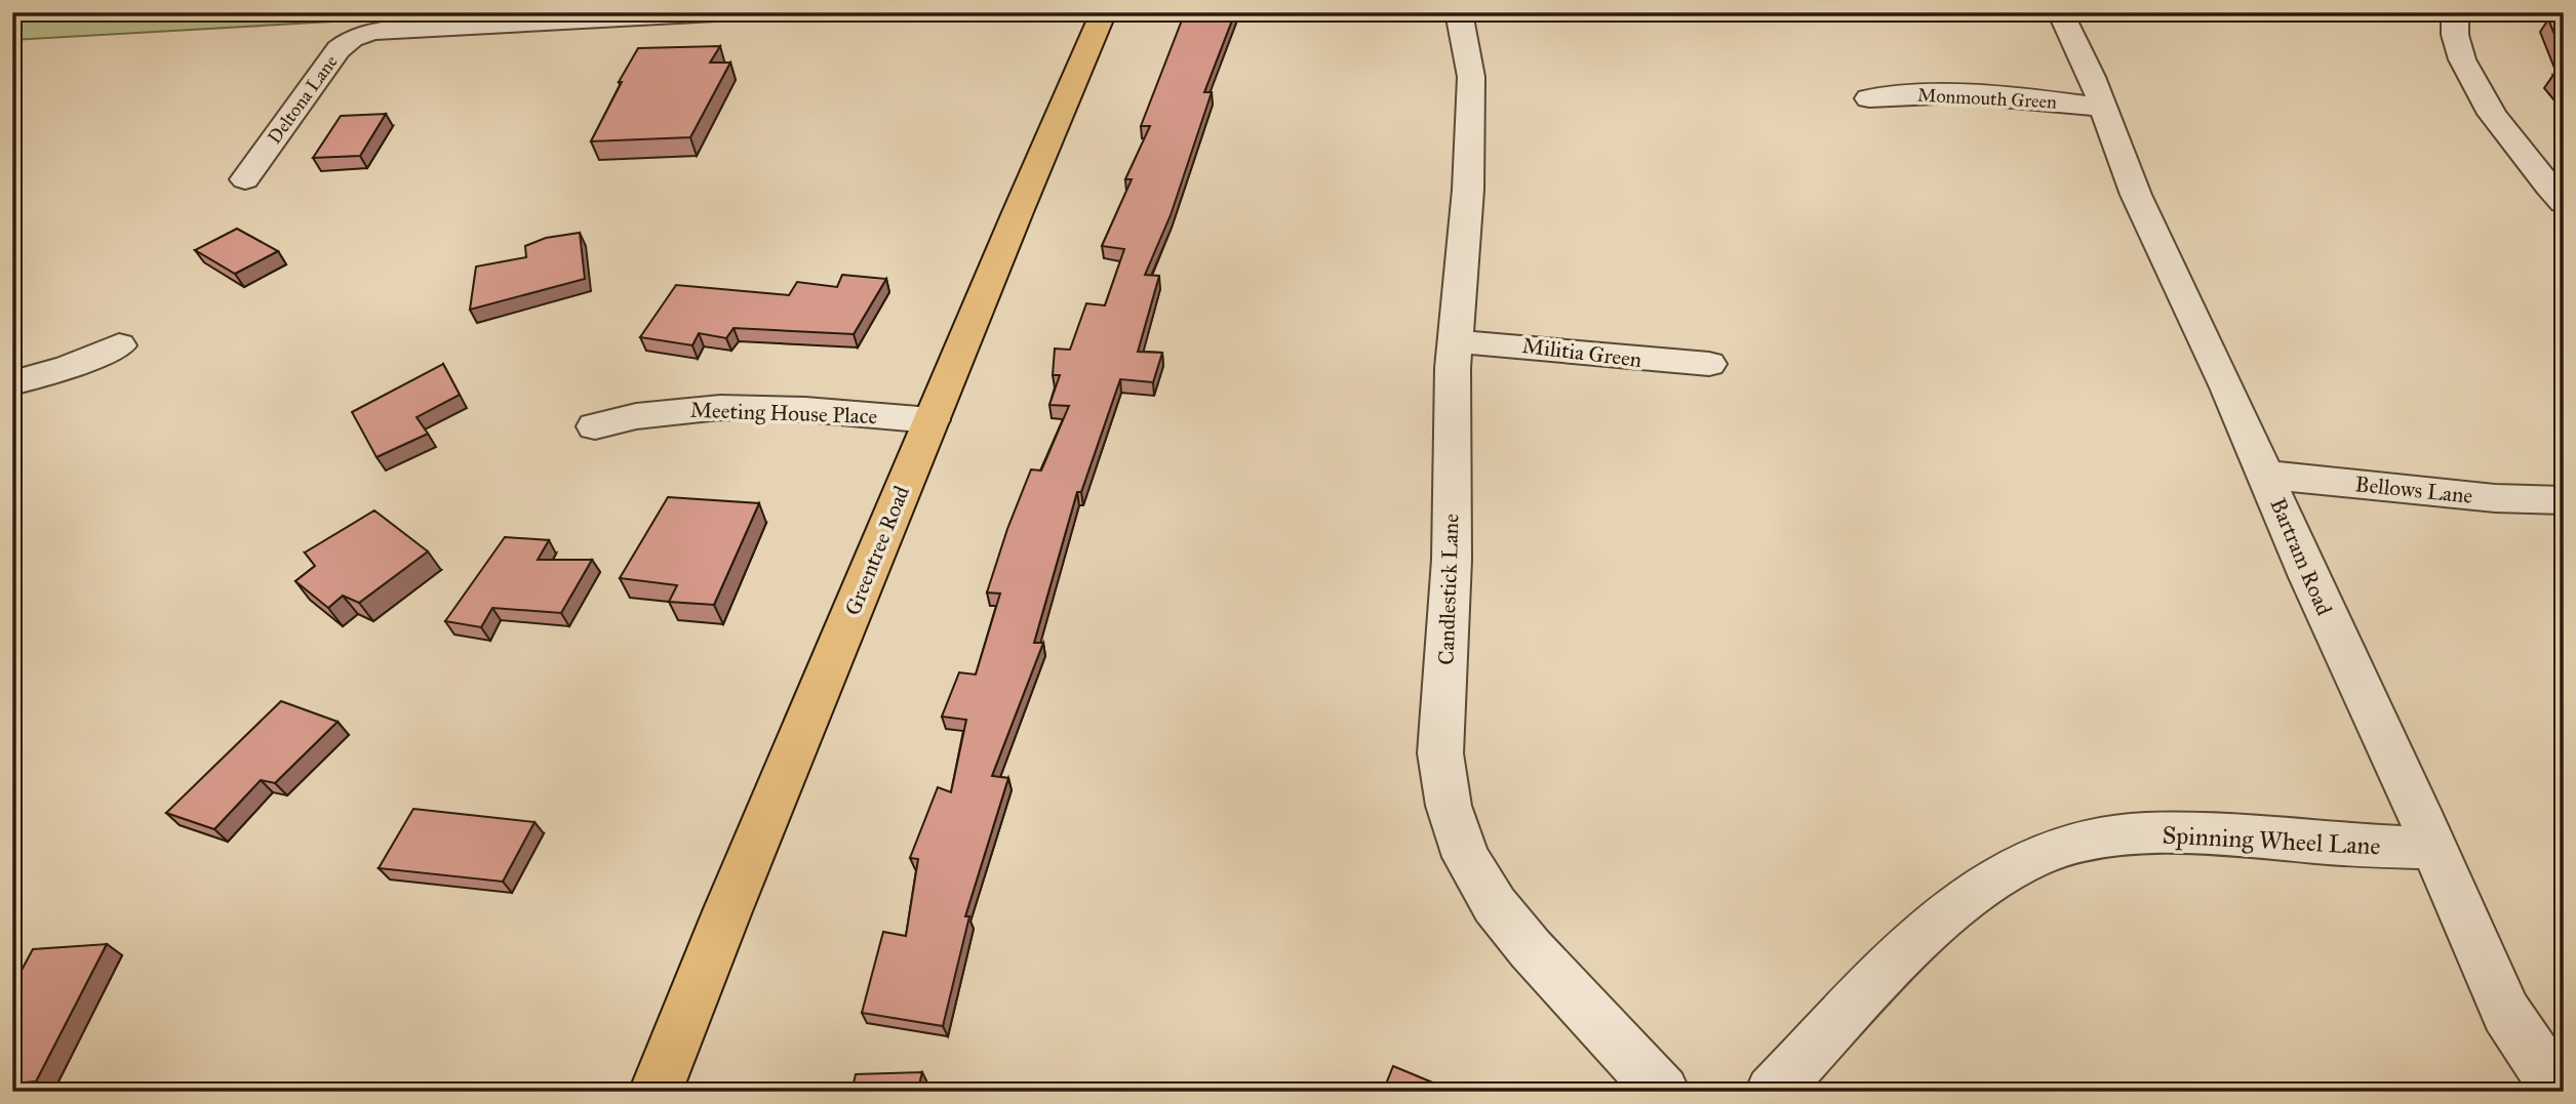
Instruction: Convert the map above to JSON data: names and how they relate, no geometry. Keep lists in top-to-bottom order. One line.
{"streets":{"main road":["Greentree Road"],"street":["Monmouth Green","Deltona Lane","Militia Green","Meeting House Place","Bellows Lane","Bartram Road","Candlestick Lane","Spinning Wheel Lane"]},"crossings":[["Monmouth Green","Bartram Road"],["Militia Green","Candlestick Lane"],["Meeting House Place","Greentree Road"],["Bellows Lane","Bartram Road"],["Bartram Road","Spinning Wheel Lane"]]}
